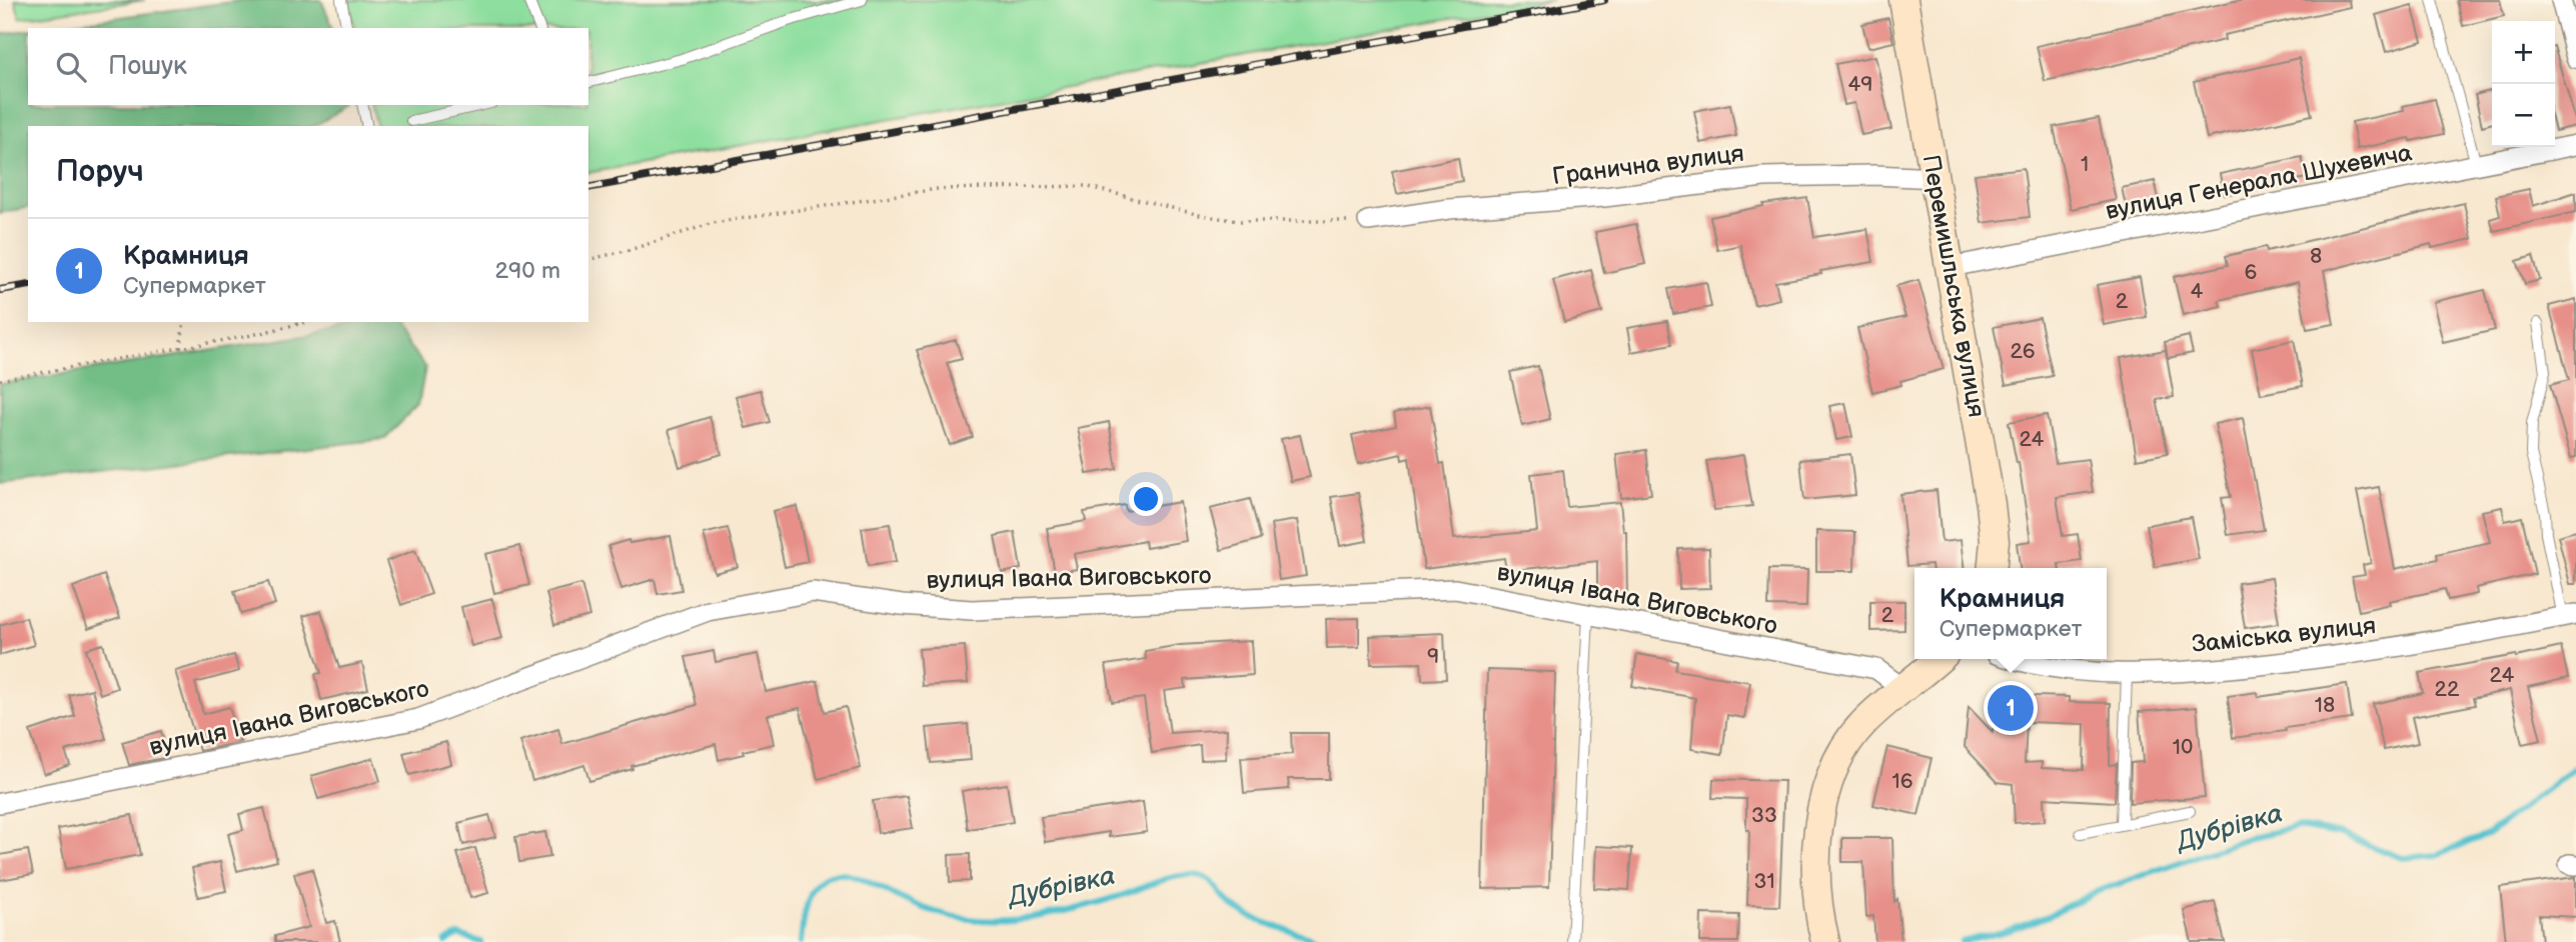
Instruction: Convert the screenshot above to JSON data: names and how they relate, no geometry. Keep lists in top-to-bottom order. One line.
{"streets":{"main road":["Перемишльська вулиця"],"street":["Гранична вулиця","вулиця Генерала Шухевича","вулиця Івана Виговського","Заміська вулиця"]},"crossings":[["Гранична вулиця","Перемишльська вулиця"],["вулиця Генерала Шухевича","Перемишльська вулиця"]],"water":["Дубрівка"],"house_numbers":["49","1","8","6","4","2","26","24","2","9","24","22","18","10","16","33","31"],"page":{"map_buttons":["+","−"],"search":"Пошук","heading":"Поруч","list":[{"mark":"1","name":"Крамниця","note":"Супермаркет","value":"290 m"}],"popup":["Крамниця","Супермаркет"],"pins":"1"}}
